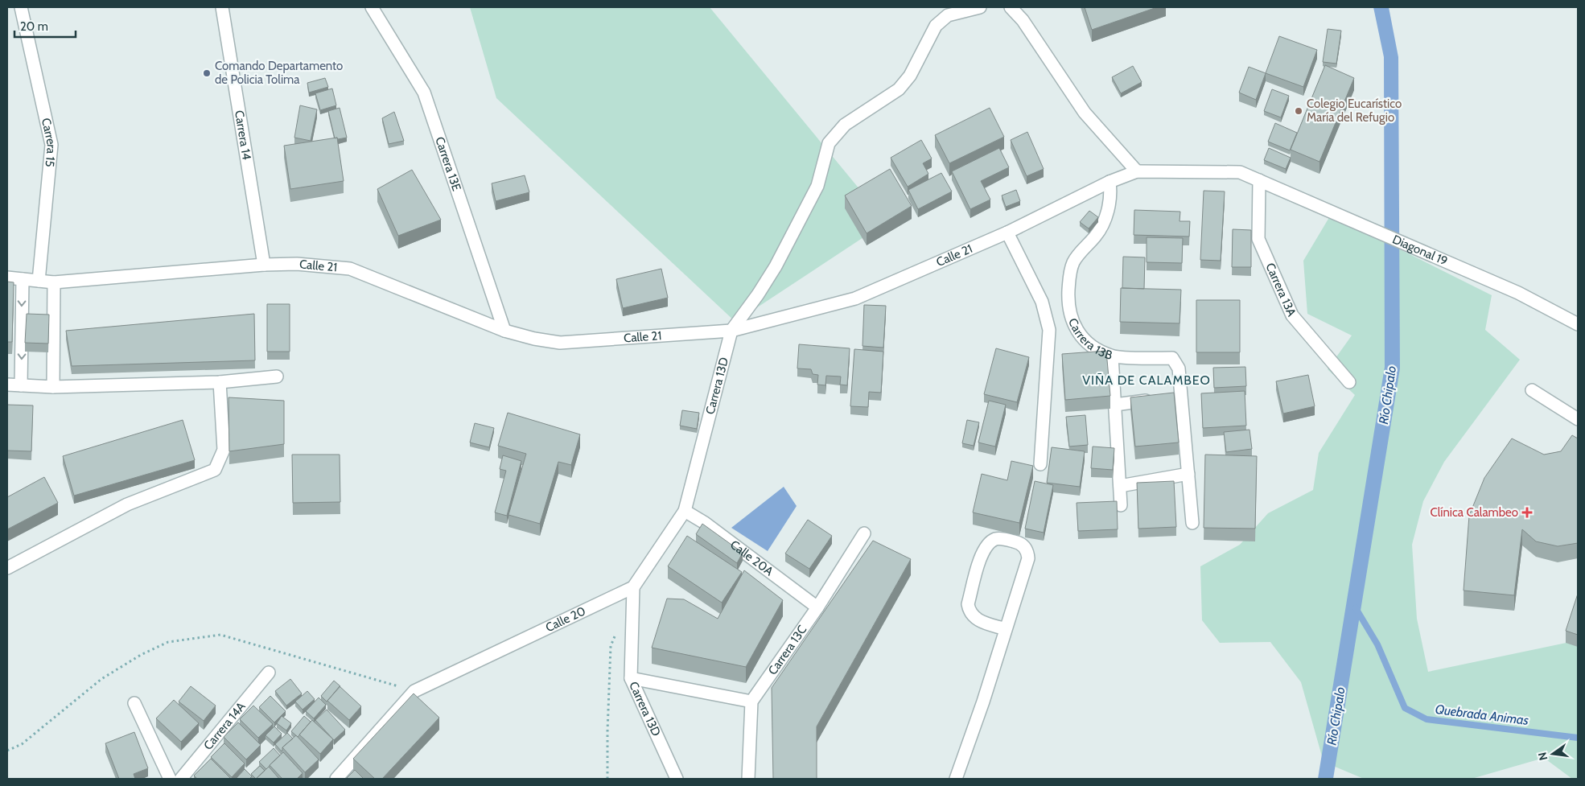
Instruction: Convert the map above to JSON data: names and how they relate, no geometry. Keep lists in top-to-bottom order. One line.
{"streets":{"street":["Carrera 14","Carrera 15","Carrera 13E","Diagonal 19","Calle 21","Carrera 13A","Carrera 13B","Carrera 13D","Calle 20A","Calle 20","Carrera 13C","Carrera 14A"]},"crossings":[["Carrera 14","Calle 21"],["Carrera 15","Calle 21"],["Carrera 13E","Calle 21"],["Diagonal 19","Calle 21"],["Diagonal 19","Carrera 13A"],["Calle 21","Carrera 13A"],["Calle 21","Carrera 13B"],["Calle 21","Carrera 13D"],["Carrera 13D","Calle 20A"],["Carrera 13D","Calle 20"],["Calle 20A","Carrera 13C"]],"districts":["VIÑA DE CALAMBEO"],"water":["Río Chipalo","Quebrada Animas"],"places":{"other":["Comando Departamento de Policia Tolima","Colegio Eucarístico María del Refugio"],"health":["Clínica Calambeo"]},"scale_bar":"20 m","north":"left"}
